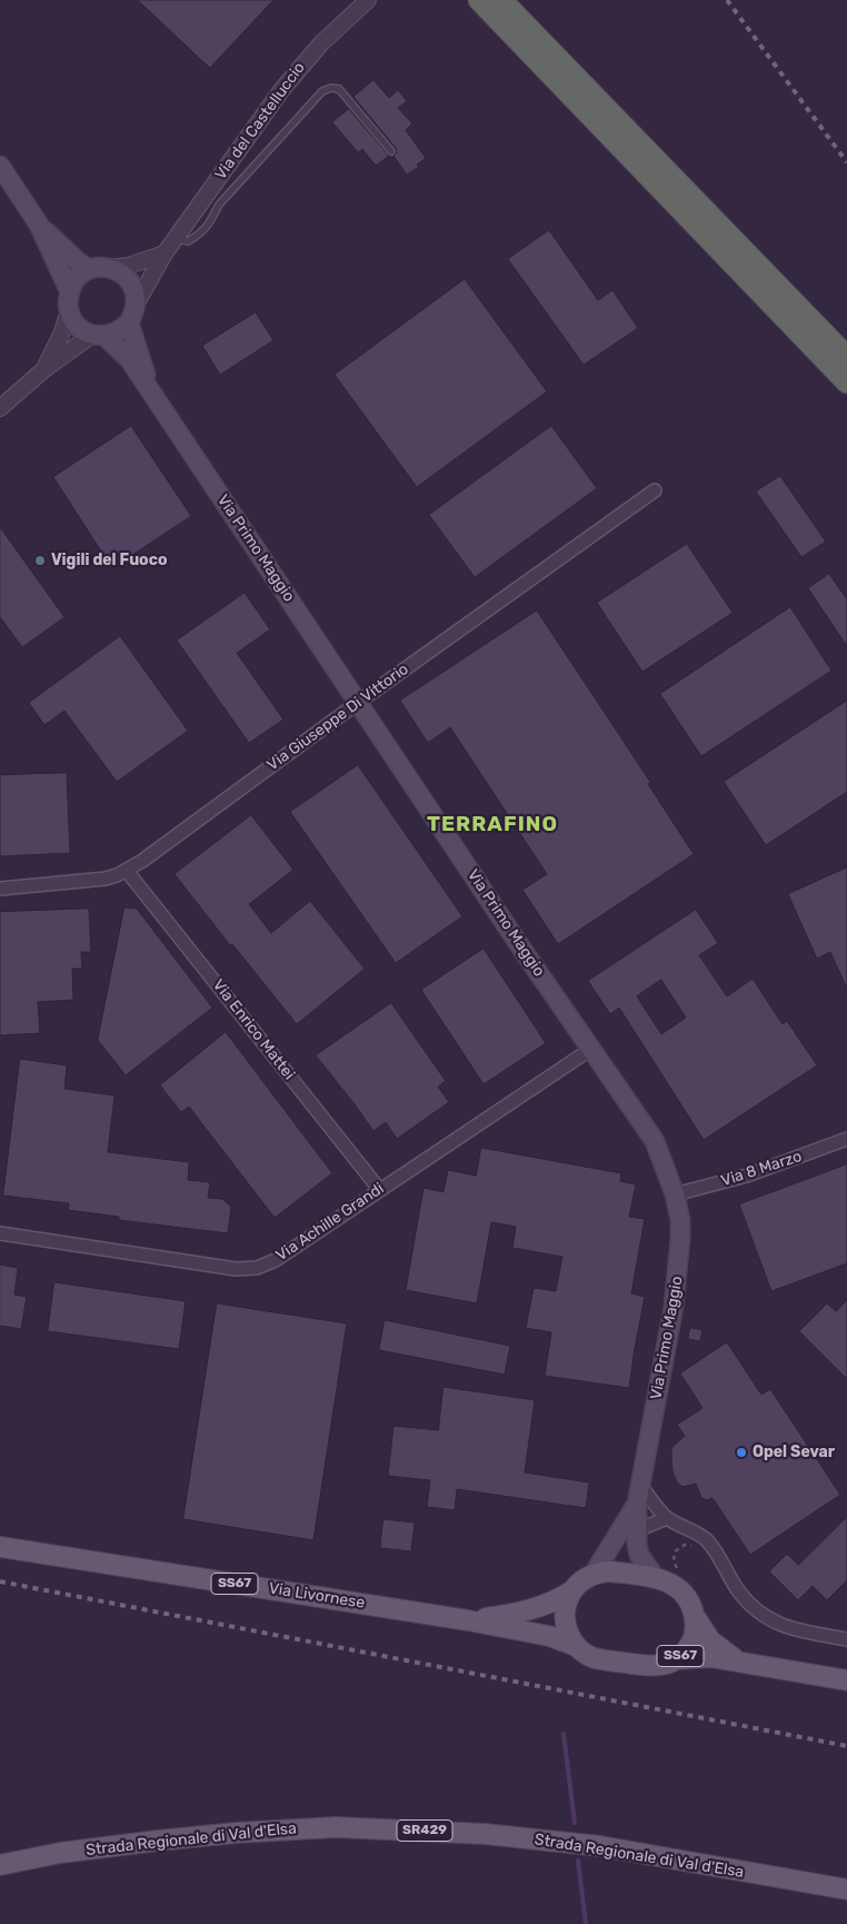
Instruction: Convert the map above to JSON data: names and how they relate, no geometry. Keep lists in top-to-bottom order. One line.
{"streets":{"main road":["Via Primo Maggio","SS67","Via Livornese","SR429","Strada Regionale di Val d'Elsa"],"street":["Via del Castelluccio","Via Giuseppe Di Vittorio","Via Enrico Mattei","Via 8 Marzo","Via Achille Grandi"]},"crossings":[["Via del Castelluccio","Via Primo Maggio"],["Via Primo Maggio","Via Giuseppe Di Vittorio"],["Via Primo Maggio","Via 8 Marzo"],["Via Primo Maggio","Via Achille Grandi"],["Via Primo Maggio","SS67"],["Via Primo Maggio","Via Livornese"],["Via Giuseppe Di Vittorio","Via Enrico Mattei"],["Via Enrico Mattei","Via Achille Grandi"],["SS67","Via Livornese"]],"districts":["TERRAFINO"],"places":["Vigili del Fuoco","Opel Sevar"]}
